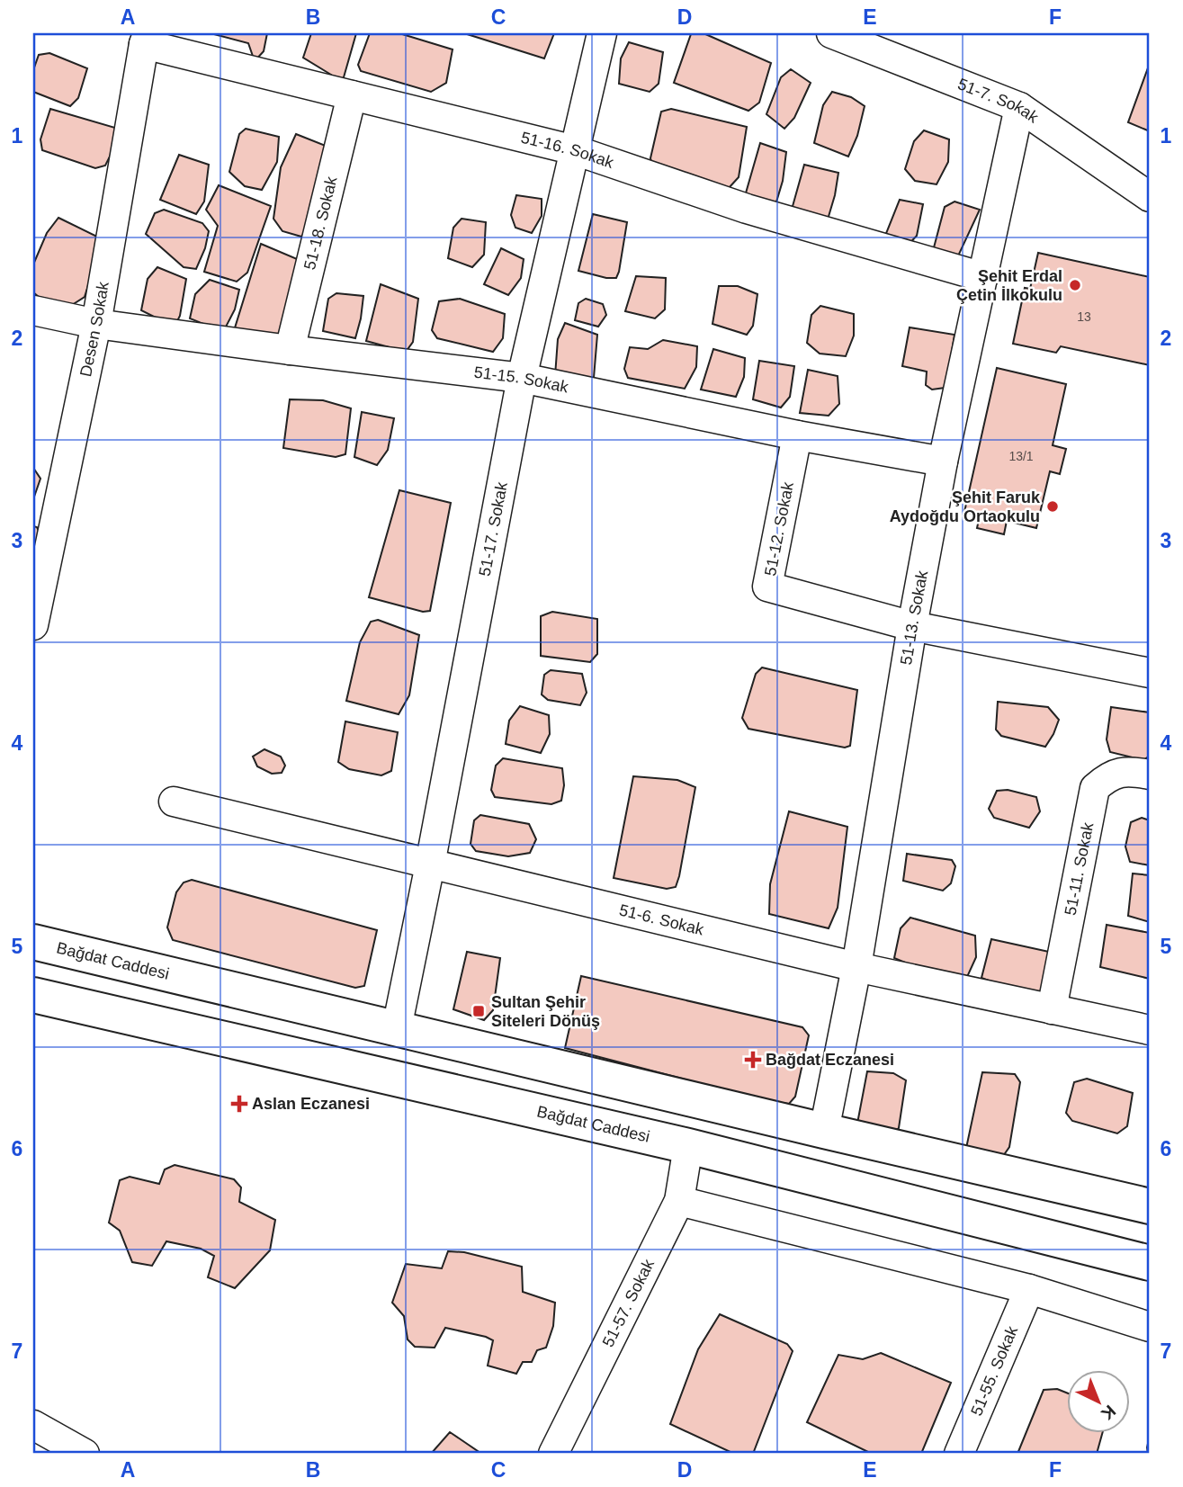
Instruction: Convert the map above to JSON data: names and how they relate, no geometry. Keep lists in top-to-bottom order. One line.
{"streets":{"main road":["Bağdat Caddesi"],"street":["51-7. Sokak","51-16. Sokak","51-18. Sokak","Desen Sokak","51-15. Sokak","51-12. Sokak","51-17. Sokak","51-13. Sokak","51-11. Sokak","51-6. Sokak","51-57. Sokak","51-55. Sokak"]},"crossings":[["51-7. Sokak","51-13. Sokak"],["51-16. Sokak","51-18. Sokak"],["51-16. Sokak","Desen Sokak"],["51-16. Sokak","51-17. Sokak"],["51-16. Sokak","51-13. Sokak"],["51-18. Sokak","51-15. Sokak"],["Desen Sokak","51-15. Sokak"],["51-15. Sokak","51-12. Sokak"],["51-15. Sokak","51-17. Sokak"],["51-15. Sokak","51-13. Sokak"],["51-12. Sokak","51-13. Sokak"],["51-17. Sokak","51-6. Sokak"],["51-17. Sokak","Bağdat Caddesi"],["51-13. Sokak","51-6. Sokak"],["51-13. Sokak","Bağdat Caddesi"],["51-11. Sokak","51-6. Sokak"],["Bağdat Caddesi","51-57. Sokak"]],"places":{"other":["Şehit Erdal Çetin İlkokulu","Şehit Faruk Aydoğdu Ortaokulu"],"transit":["Sultan Şehir Siteleri Dönüş"],"health":["Bağdat Eczanesi","Aslan Eczanesi"]},"house_numbers":["13","13/1"],"north":"bottom right","grid":{"columns":["A","B","C","D","E","F"],"rows":["1","2","3","4","5","6","7"]}}
